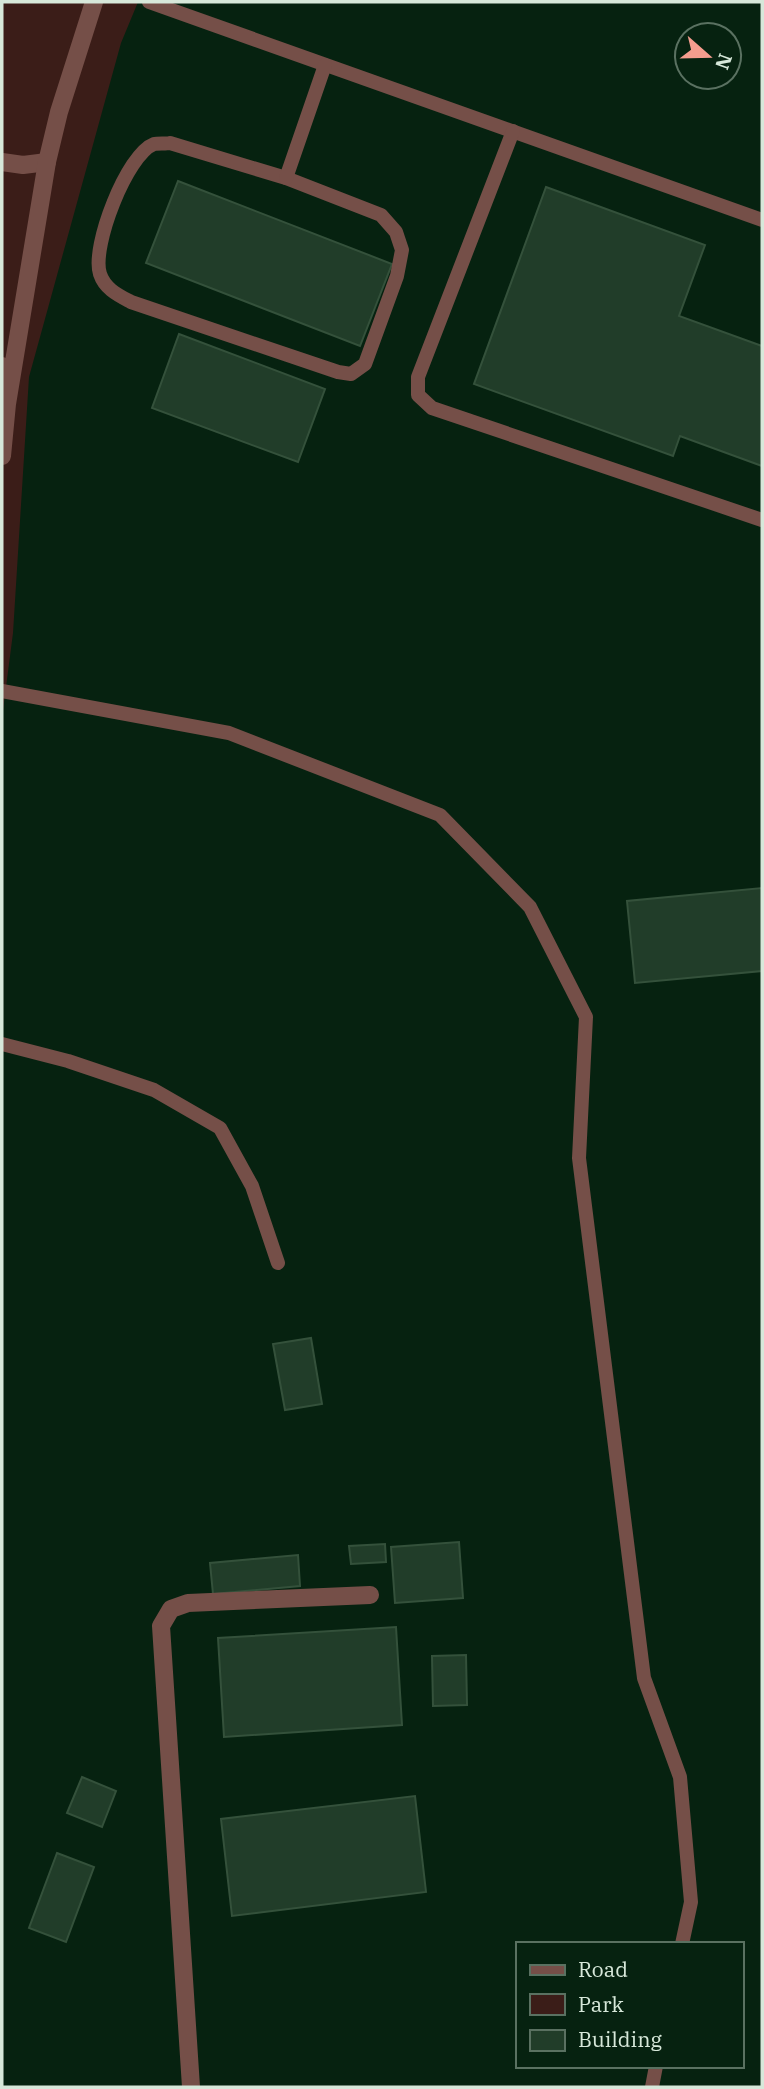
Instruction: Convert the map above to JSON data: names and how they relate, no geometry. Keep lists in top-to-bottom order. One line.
{"legend":["Road","Park","Building"],"north":"right"}
